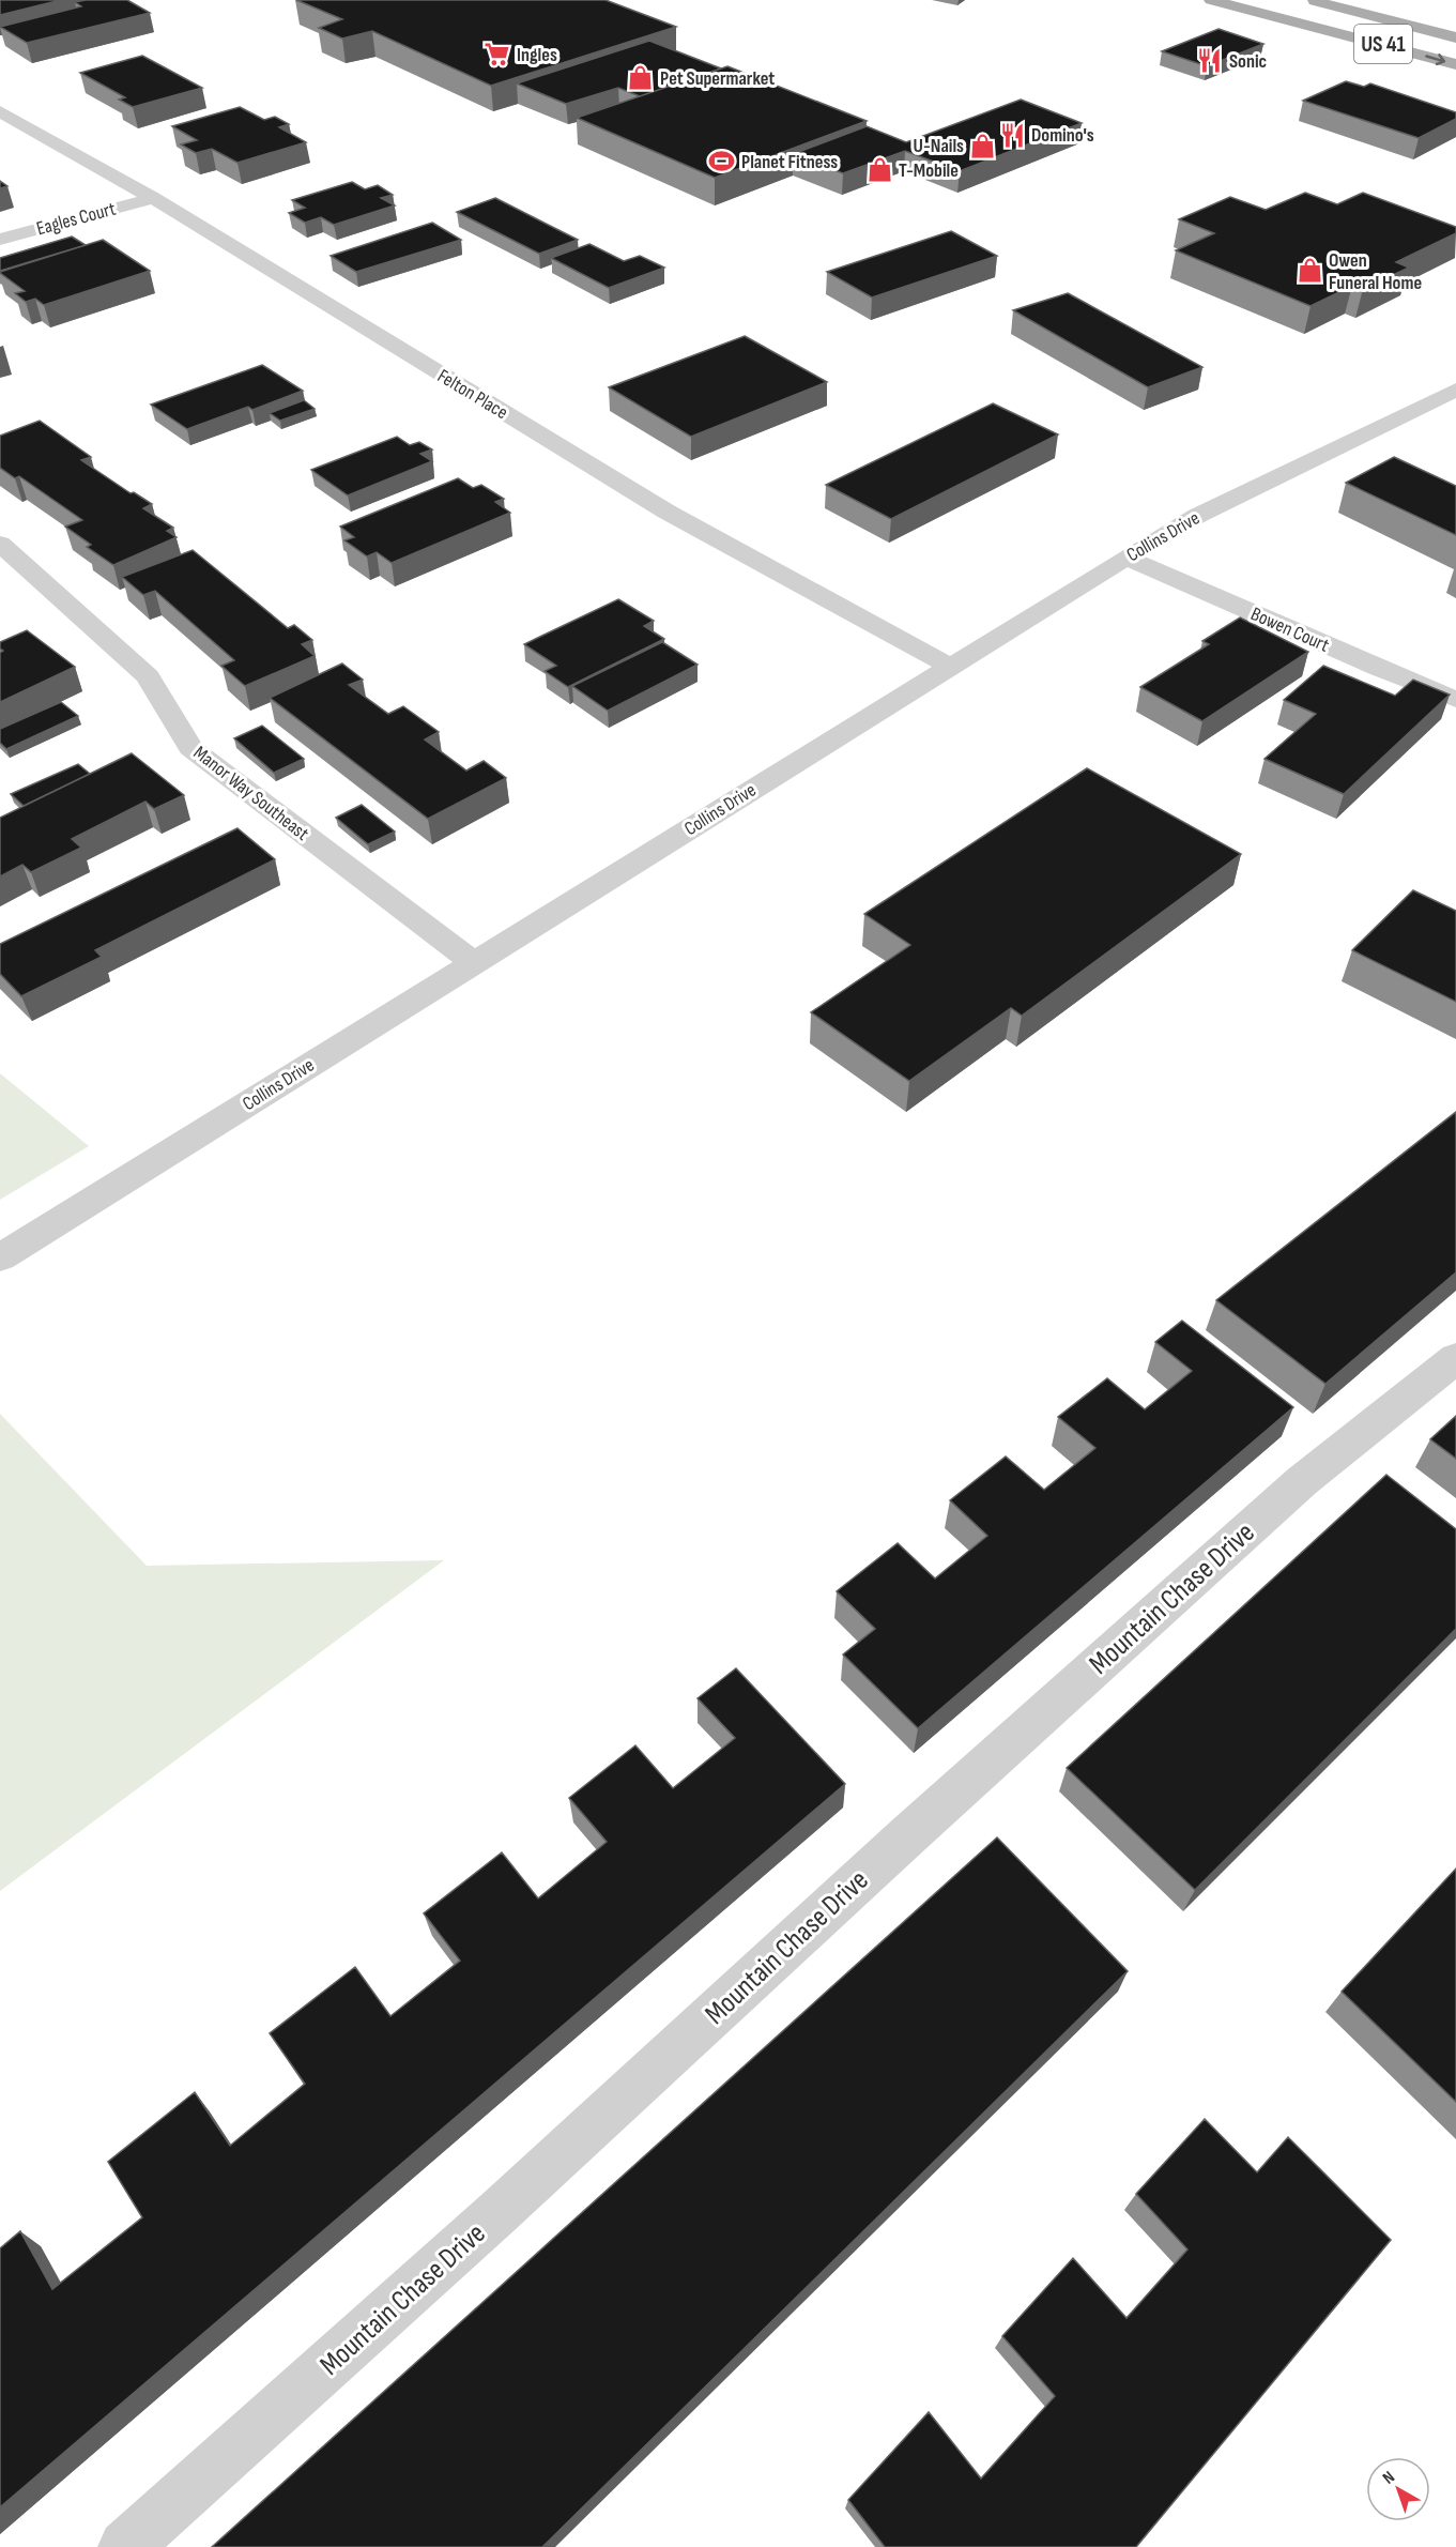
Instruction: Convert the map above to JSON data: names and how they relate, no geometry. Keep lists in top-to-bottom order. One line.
{"streets":{"main road":["US 41"],"street":["Eagles Court","Felton Place","Collins Drive","Bowen Court","Manor Way Southeast","Mountain Chase Drive"]},"crossings":[["Eagles Court","Felton Place"],["Felton Place","Collins Drive"],["Collins Drive","Bowen Court"],["Collins Drive","Manor Way Southeast"]],"places":{"supermarket":["Ingles"],"restaurant":["Sonic","Domino's"],"shop":["Pet Supermarket","U-Nails","T-Mobile","Owen Funeral Home"],"sports":["Planet Fitness"]},"north":"top left"}
